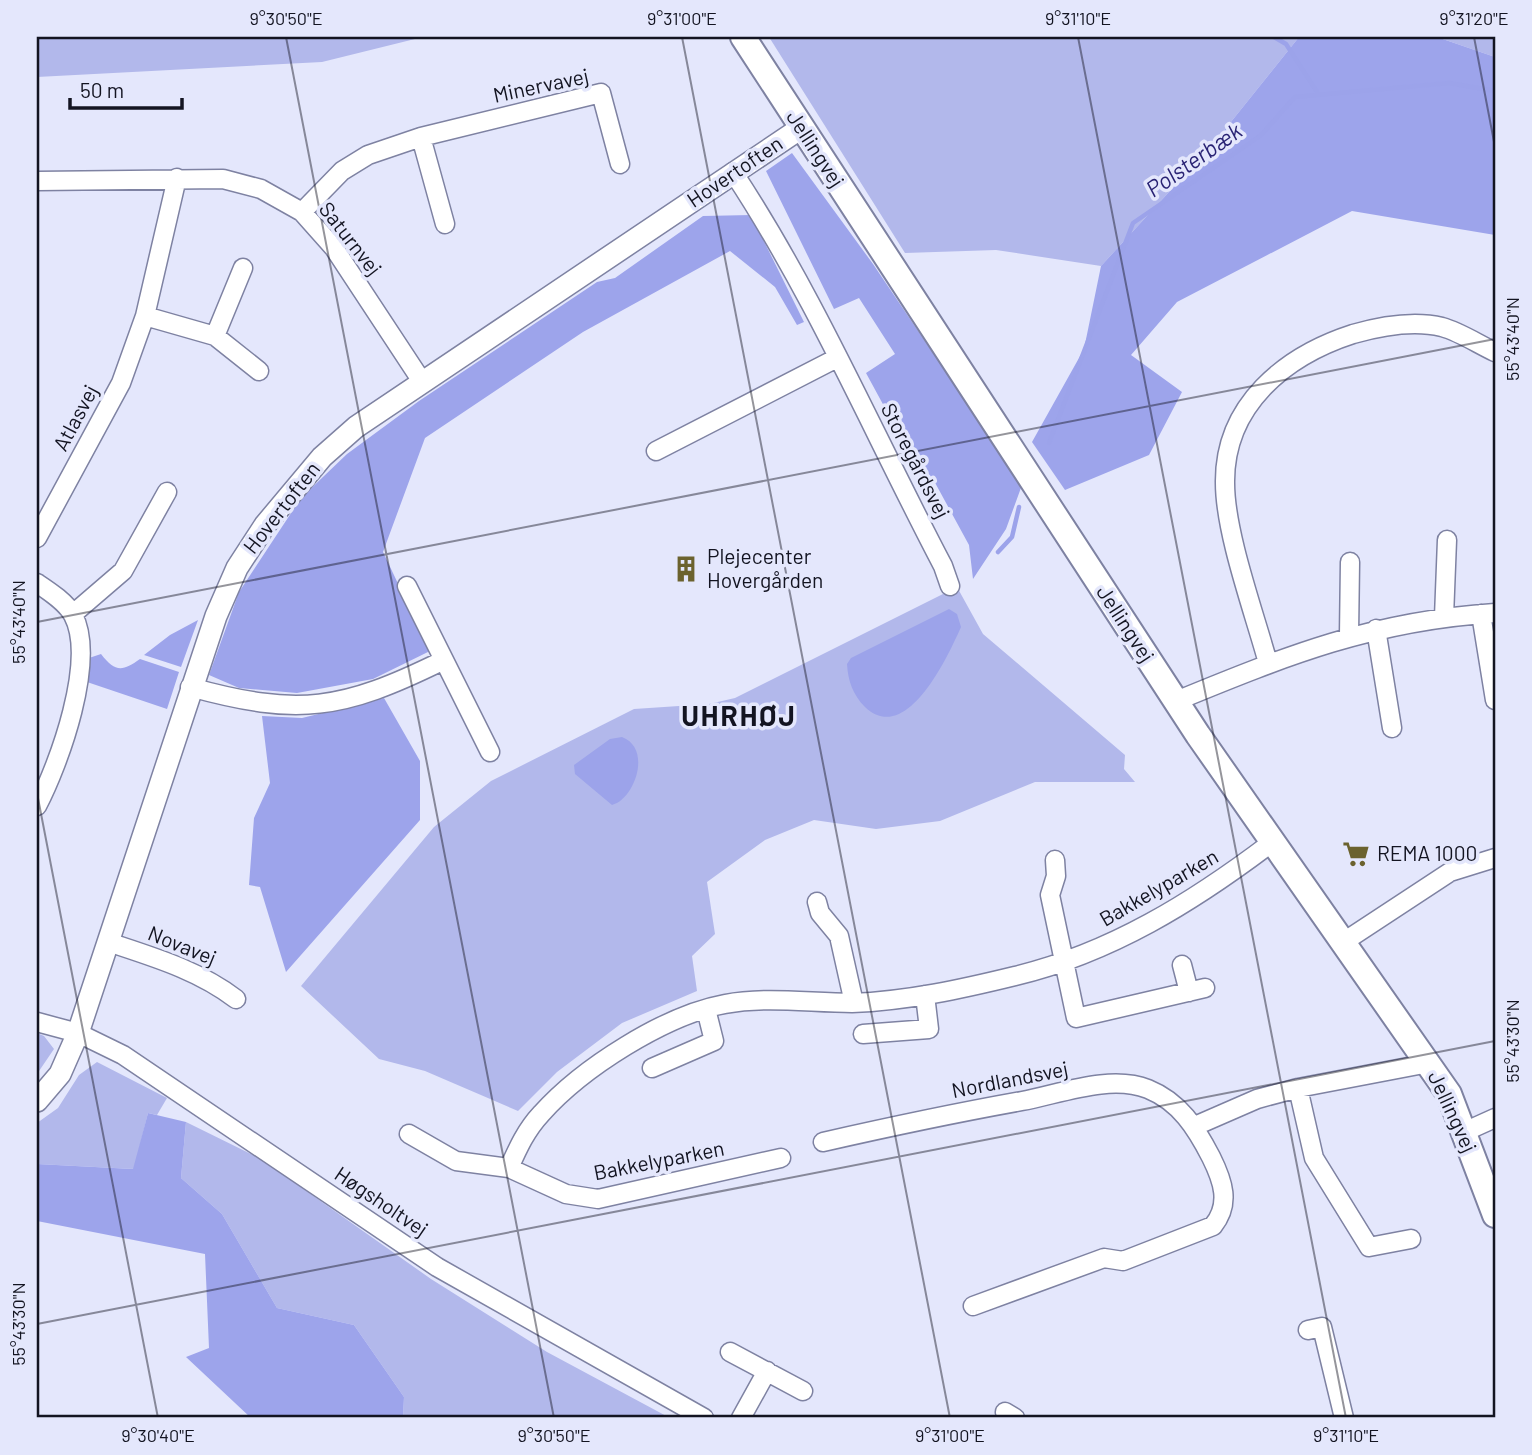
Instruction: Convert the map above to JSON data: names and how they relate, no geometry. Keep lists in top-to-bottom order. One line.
{"streets":{"main road":["Jellingvej"],"street":["Minervavej","Hovertoften","Saturnvej","Atlasvej","Storegårdsvej","Bakkelyparken","Novavej","Nordlandsvej","Høgsholtvej"]},"crossings":[["Minervavej","Saturnvej"],["Jellingvej","Hovertoften"],["Jellingvej","Bakkelyparken"],["Hovertoften","Saturnvej"],["Hovertoften","Storegårdsvej"],["Hovertoften","Novavej"],["Hovertoften","Høgsholtvej"],["Saturnvej","Atlasvej"]],"districts":["UHRHØJ"],"water":["Polsterbæk"],"places":{"building":["Plejecenter Hovergården"],"supermarket":["REMA 1000"]},"scale_bar":"50 m","coordinates":["9°30'50\"E","9°31'00\"E","9°31'10\"E","9°31'20\"E","55°43'40\"N","55°43'30\"N","9°30'40\"E"]}
